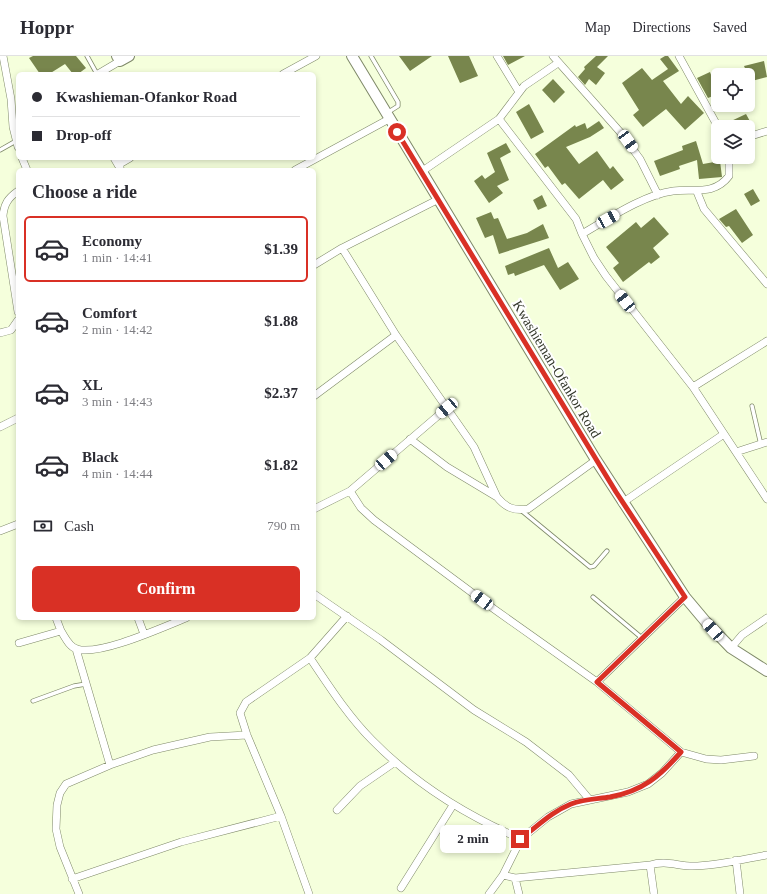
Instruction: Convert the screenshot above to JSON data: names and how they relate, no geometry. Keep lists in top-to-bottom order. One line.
{"streets":{"main road":["Kwashieman-Ofankor Road"]},"page":{"header":"Hoppr","nav":["Map","Directions","Saved"],"banner":["Kwashieman-Ofankor Road","Drop-off"],"heading":"Choose a ride","list":[{"name":"Economy","note":"1 min · 14:41","value":"$1.39"},{"name":"Comfort","note":"2 min · 14:42","value":"$1.88"},{"name":"XL","note":"3 min · 14:43","value":"$2.37"},{"name":"Black","note":"4 min · 14:44","value":"$1.82"}],"pay":["Cash","790 m"],"buttons":"Confirm","bubble":"2 min"}}
